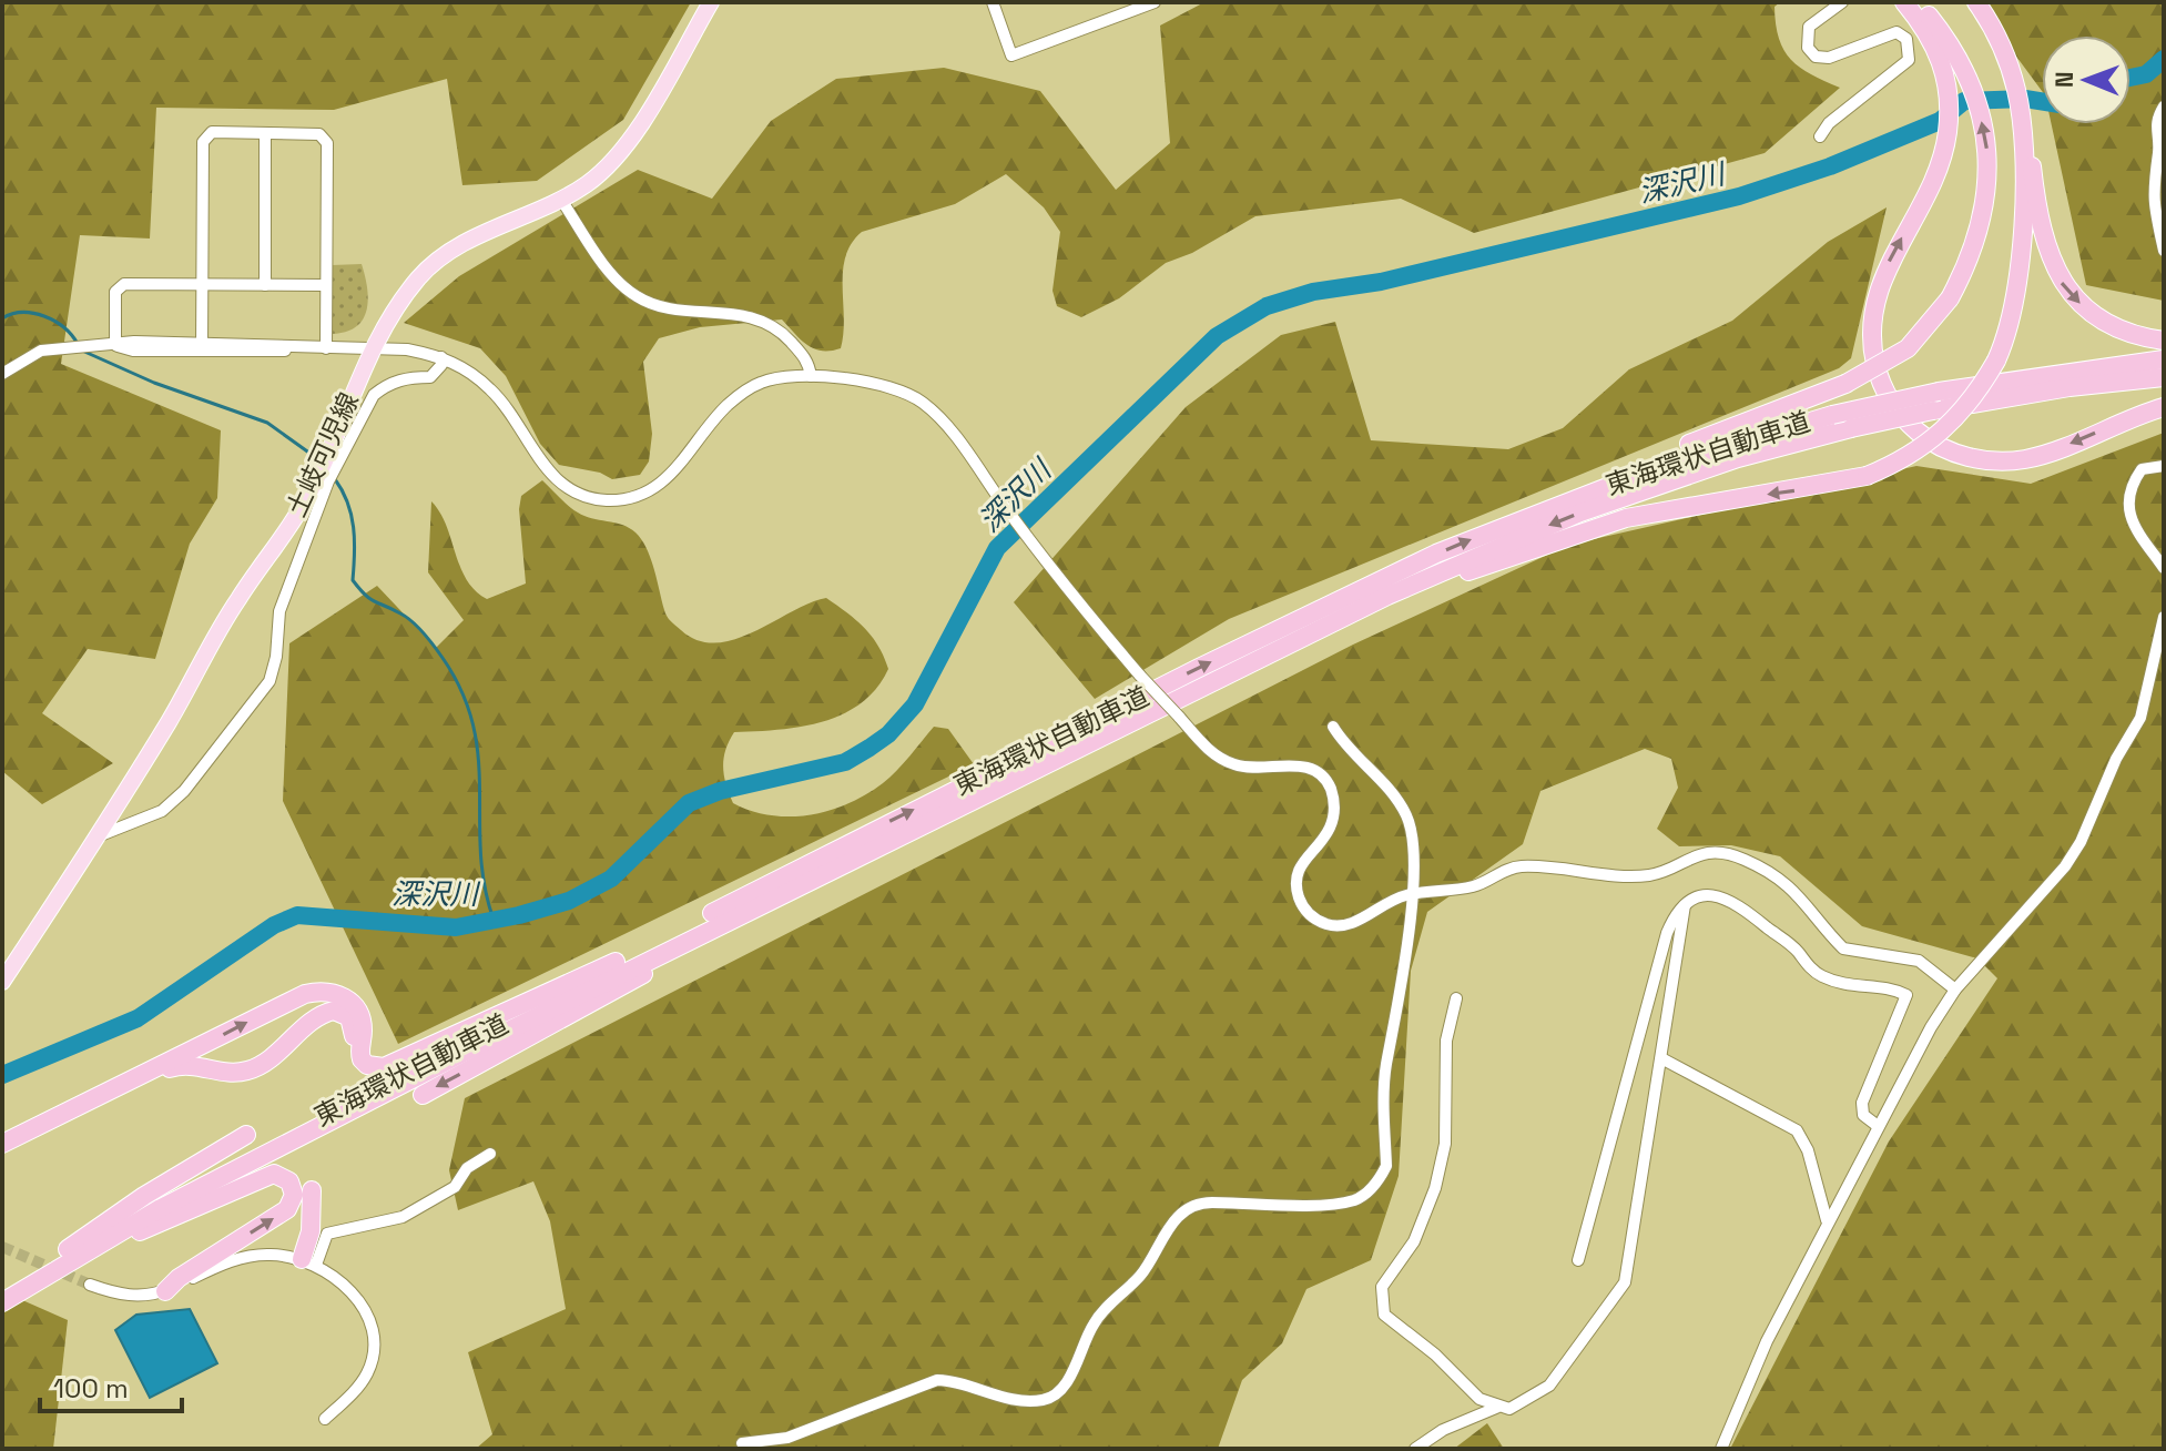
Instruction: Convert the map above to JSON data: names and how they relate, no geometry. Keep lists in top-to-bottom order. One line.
{"streets":{"highway":["東海環状自動車道"],"main road":["土岐可児線"]},"water":["深沢川"],"scale_bar":"100 m","north":"left"}
